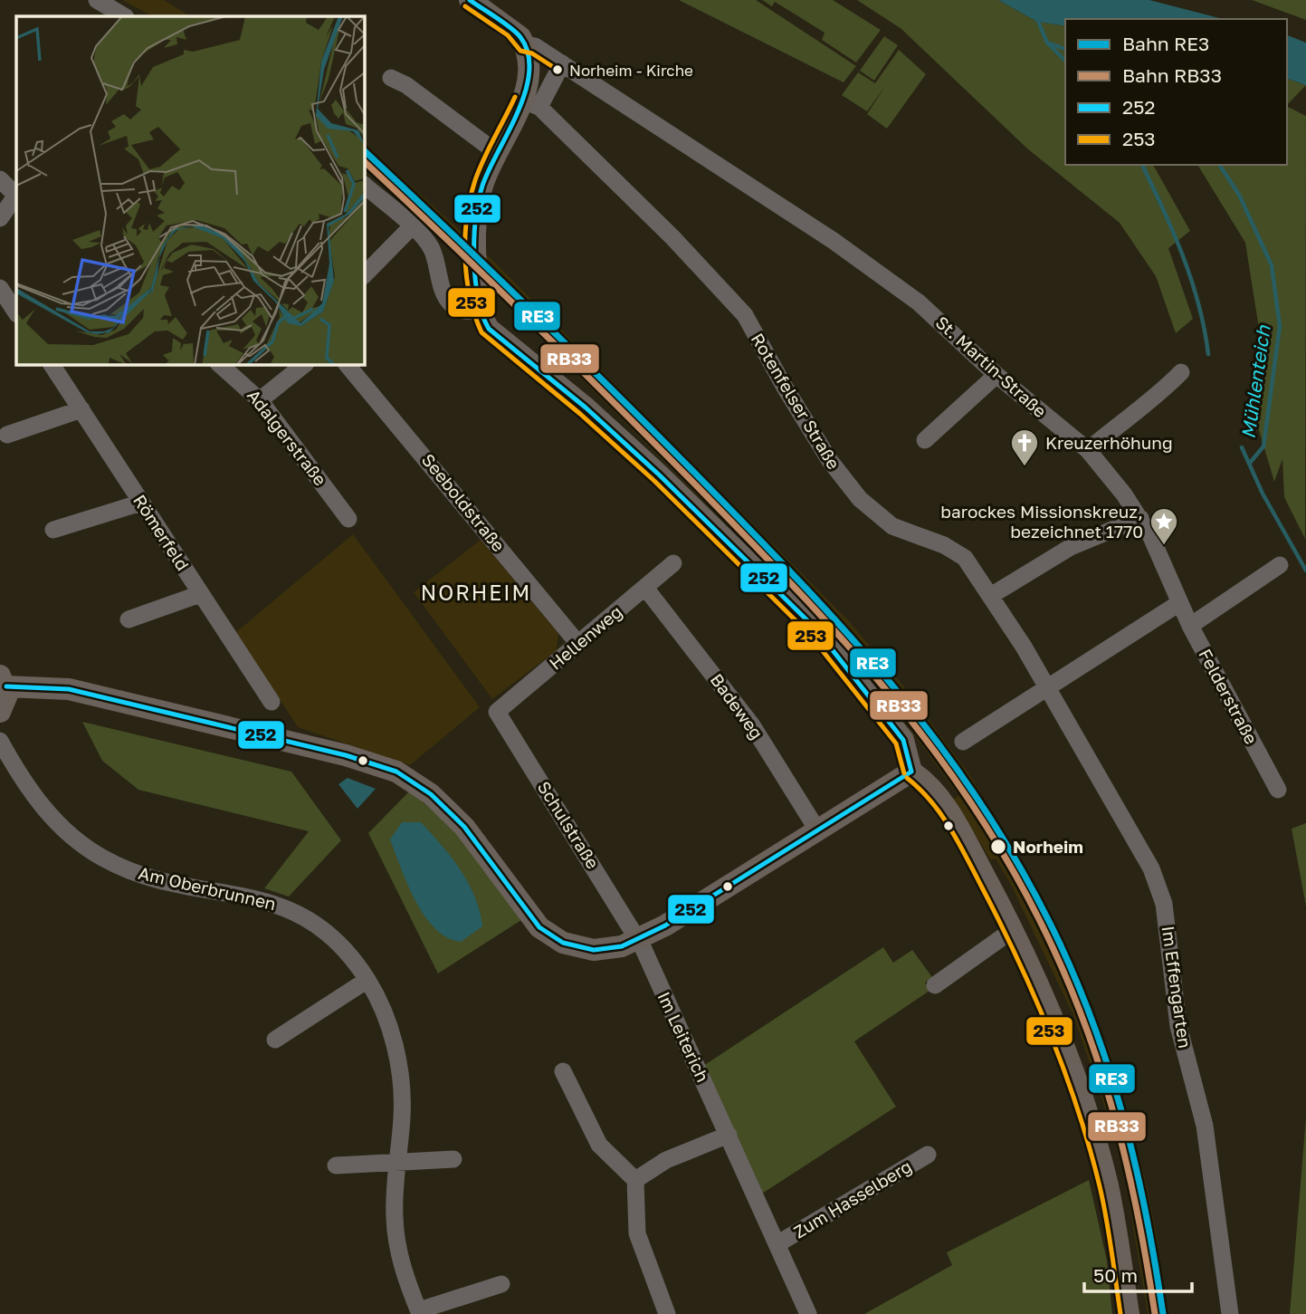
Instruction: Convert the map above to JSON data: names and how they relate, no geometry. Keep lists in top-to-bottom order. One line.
{"streets":{"street":["St. Martin-Straße","Rotenfelser Straße","Adalgerstraße","Seeboldstraße","Römerfeld","Hellenweg","Felderstraße","Badeweg","Schulstraße","Am Oberbrunnen","Im Effengarten","Im Leiterich","Zum Hasselberg"]},"crossings":[["St. Martin-Straße","Felderstraße"],["Rotenfelser Straße","Im Effengarten"],["Seeboldstraße","Hellenweg"],["Hellenweg","Badeweg"],["Hellenweg","Schulstraße"],["Schulstraße","Im Leiterich"],["Im Leiterich","Zum Hasselberg"]],"districts":["NORHEIM"],"water":["Mühlenteich"],"places":{"other":["Norheim - Kirche","Norheim"],"church":["Kreuzerhöhung"],"place":["barockes Missionskreuz, bezeichnet 1770"]},"lines":["transit line 252","transit line 253","rail line RE3","rail line RB33"],"legend":["Bahn RE3","Bahn RB33","252","253"],"scale_bar":"50 m"}
